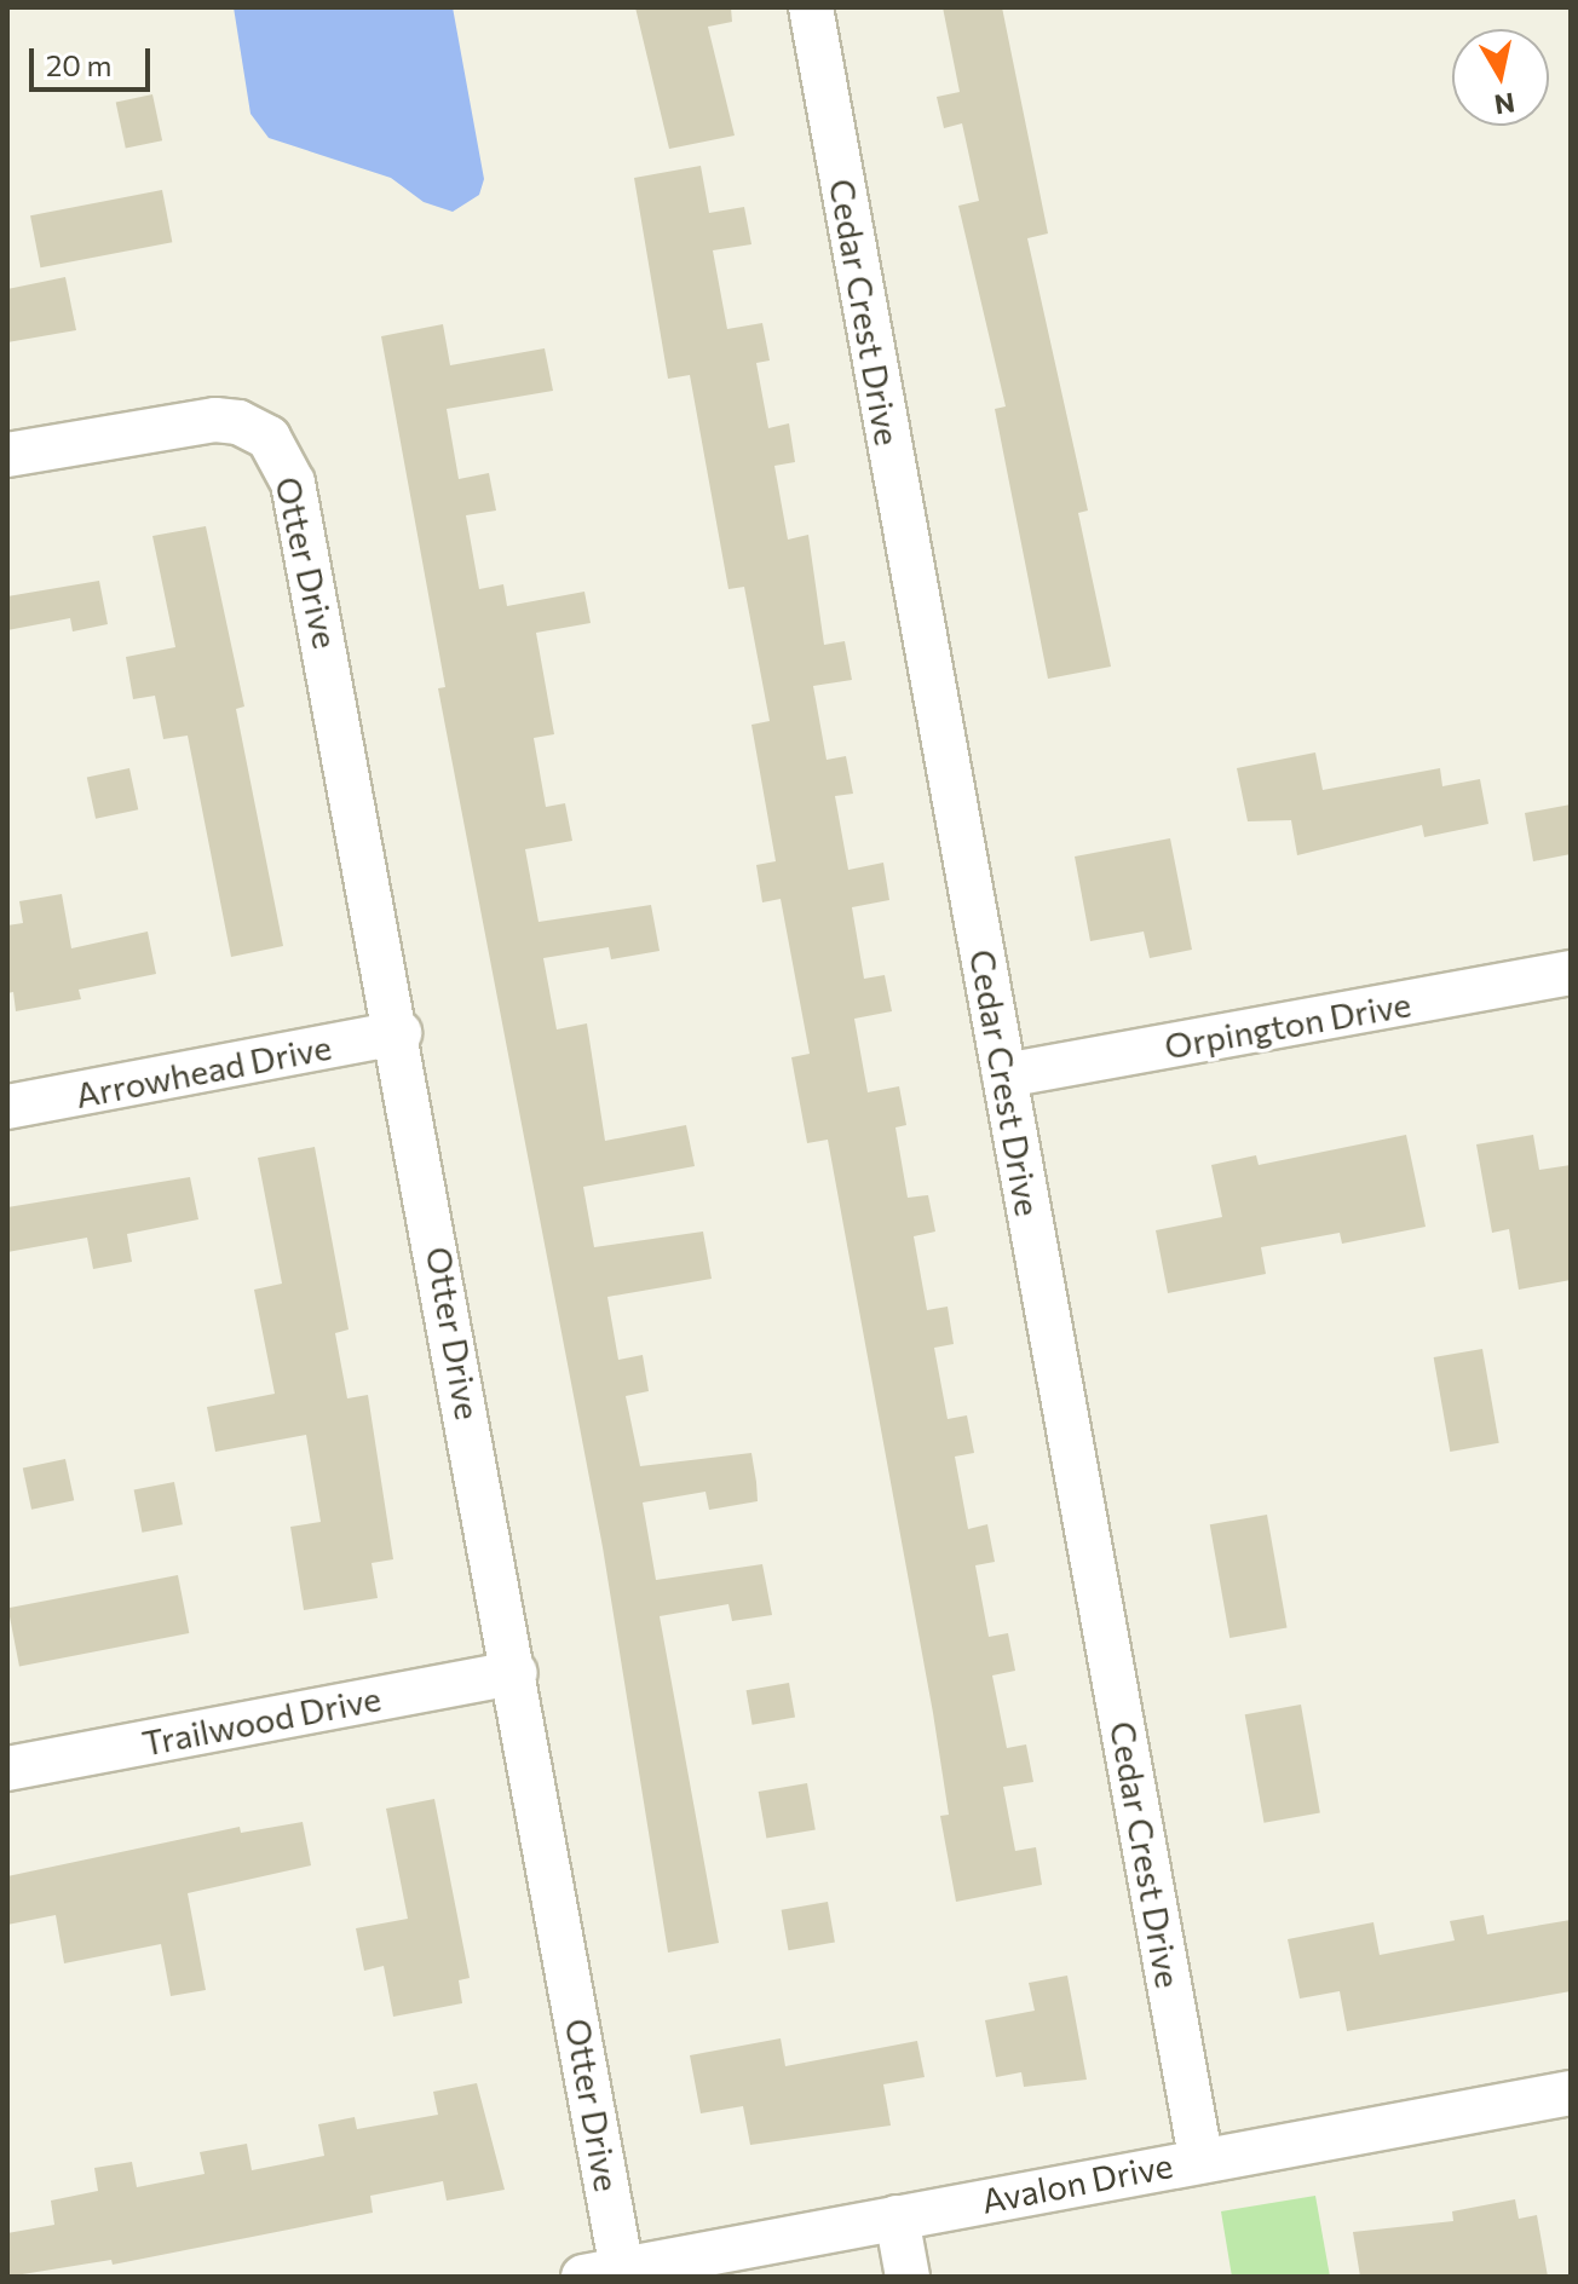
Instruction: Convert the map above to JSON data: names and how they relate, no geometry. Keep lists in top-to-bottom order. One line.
{"streets":{"street":["Cedar Crest Drive","Otter Drive","Orpington Drive","Arrowhead Drive","Trailwood Drive","Avalon Drive"]},"crossings":[["Cedar Crest Drive","Orpington Drive"],["Cedar Crest Drive","Avalon Drive"],["Otter Drive","Arrowhead Drive"],["Otter Drive","Trailwood Drive"],["Otter Drive","Avalon Drive"]],"scale_bar":"20 m","north":"bottom"}
